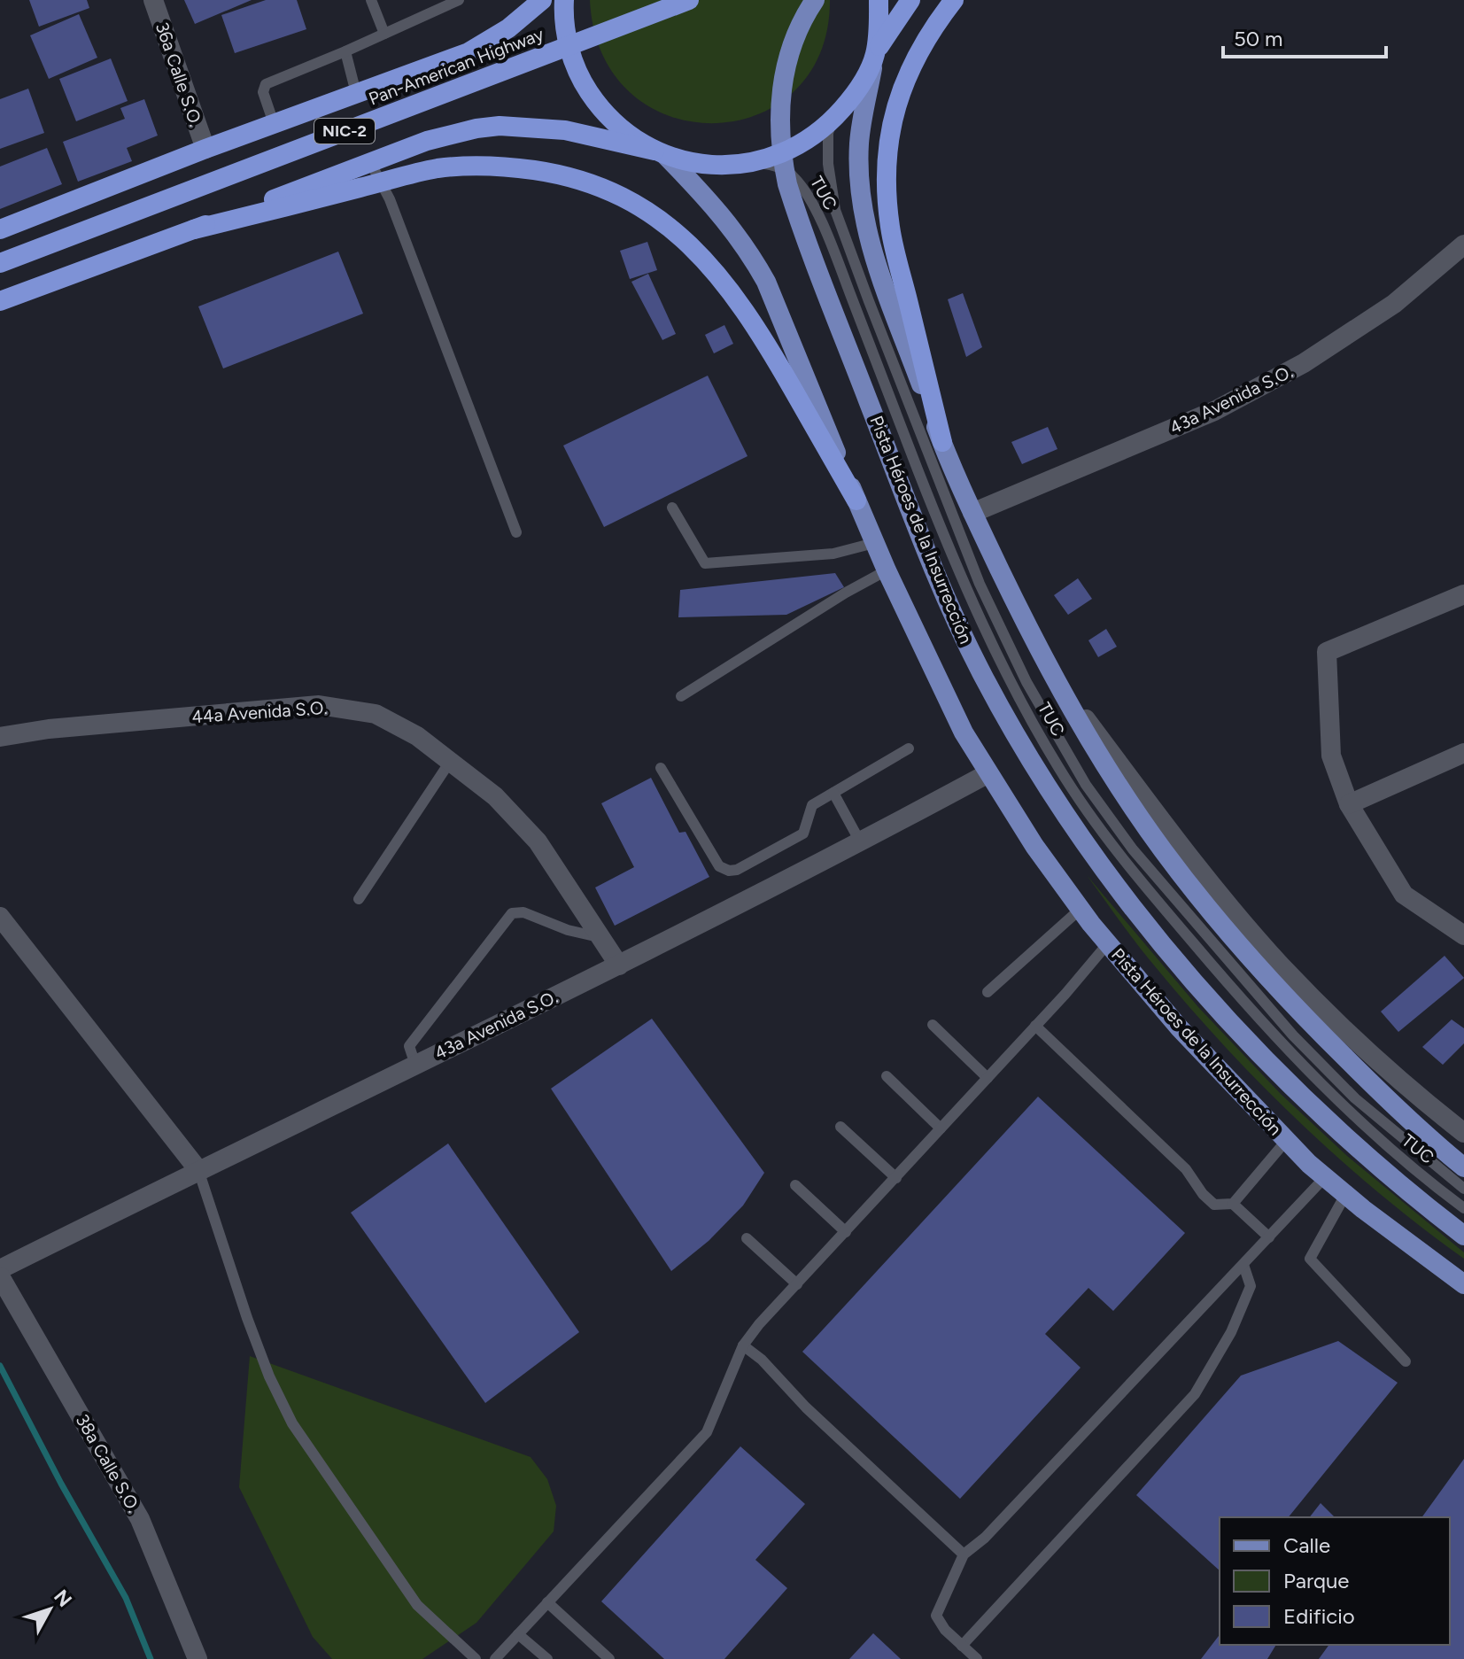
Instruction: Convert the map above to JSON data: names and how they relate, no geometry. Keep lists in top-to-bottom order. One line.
{"streets":{"highway":["Pan-American Highway","NIC-2"],"main road":["Pista Héroes de la Insurrección"],"street":["36a Calle S.O.","43a Avenida S.O.","44a Avenida S.O.","38a Calle S.O."],"lane":["TUC"]},"crossings":[["Pan-American Highway","36a Calle S.O."],["NIC-2","TUC"],["NIC-2","Pista Héroes de la Insurrección"],["43a Avenida S.O.","Pista Héroes de la Insurrección"],["43a Avenida S.O.","44a Avenida S.O."]],"legend":["Calle","Parque","Edificio"],"scale_bar":"50 m","north":"top right"}
